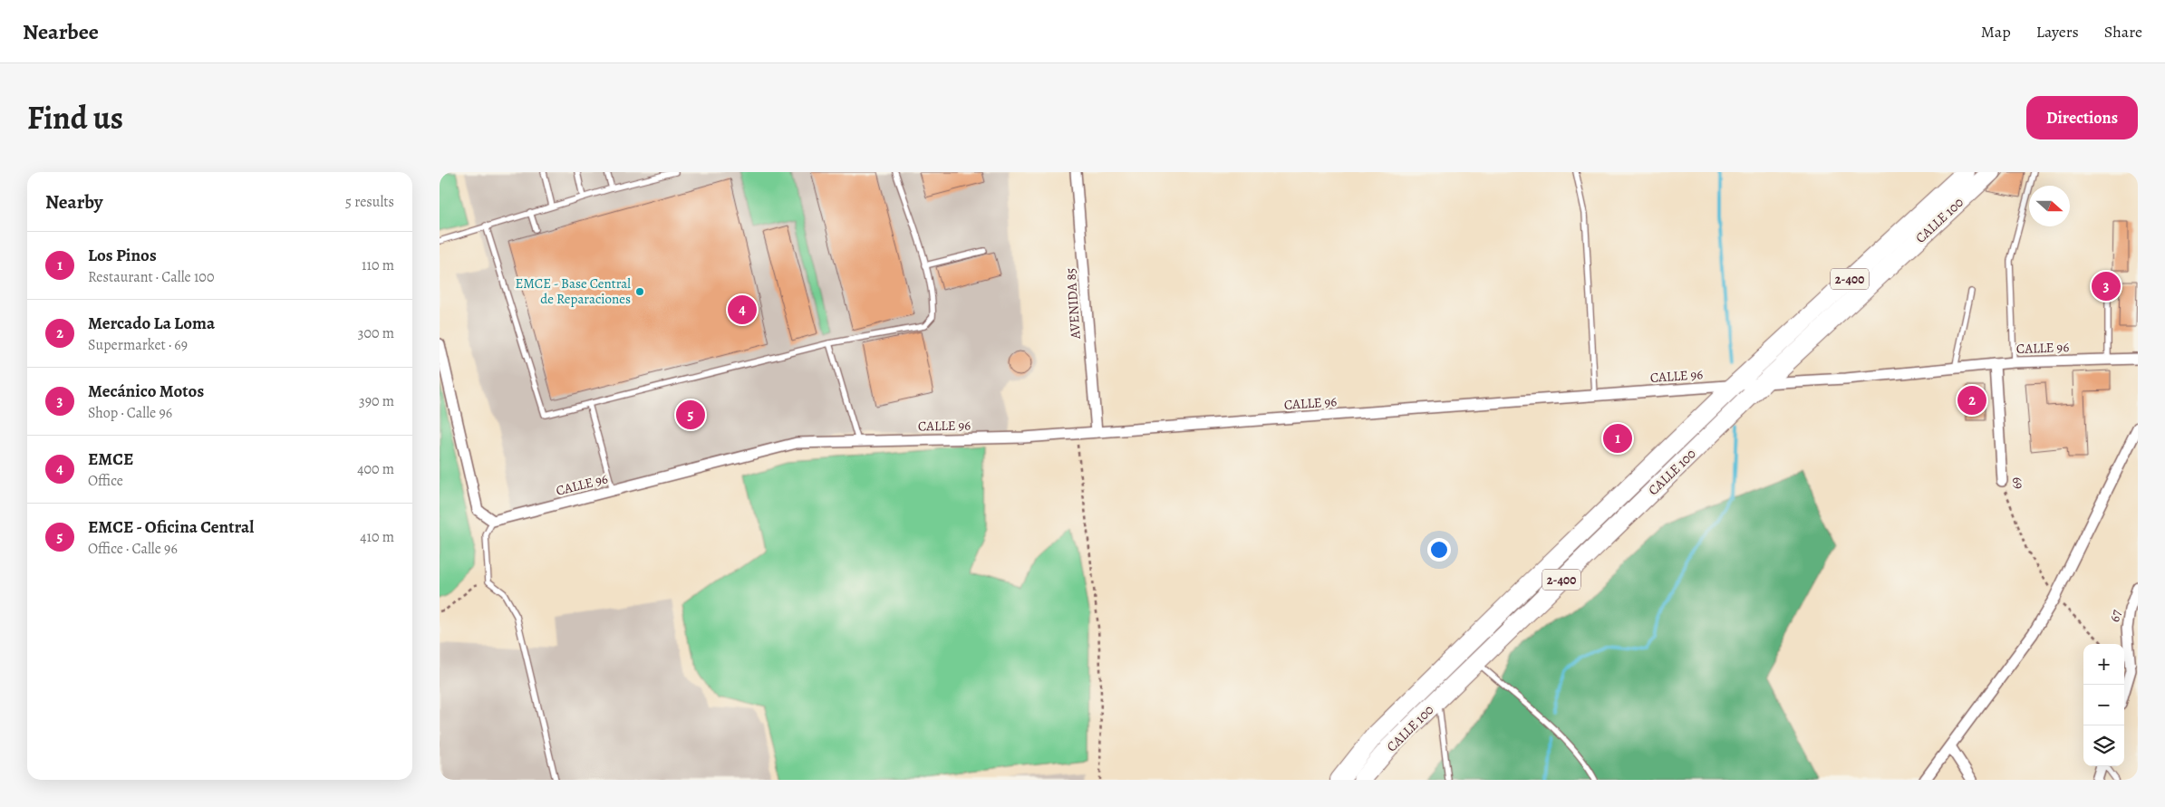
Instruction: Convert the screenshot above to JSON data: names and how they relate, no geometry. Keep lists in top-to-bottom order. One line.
{"streets":{"highway":["CALLE 100","2-400"],"street":["AVENIDA 85","CALLE 96","69","67"]},"crossings":[["CALLE 100","CALLE 96"],["AVENIDA 85","CALLE 96"],["CALLE 96","69"]],"places":["EMCE - Base Central de Reparaciones"],"north":"right","page":{"header":"Nearbee","nav":["Map","Layers","Share"],"title":"Find us","buttons":"Directions","heading":["Nearby","5 results"],"list":[{"mark":"1","name":"Los Pinos","note":"Restaurant · Calle 100","value":"110 m"},{"mark":"2","name":"Mercado La Loma","note":"Supermarket · 69","value":"300 m"},{"mark":"3","name":"Mecánico Motos","note":"Shop · Calle 96","value":"390 m"},{"mark":"4","name":"EMCE","note":"Office","value":"400 m"},{"mark":"5","name":"EMCE - Oficina Central","note":"Office · Calle 96","value":"410 m"}],"pins":["3","4","2","5","1"],"map_buttons":["+","−"]}}
